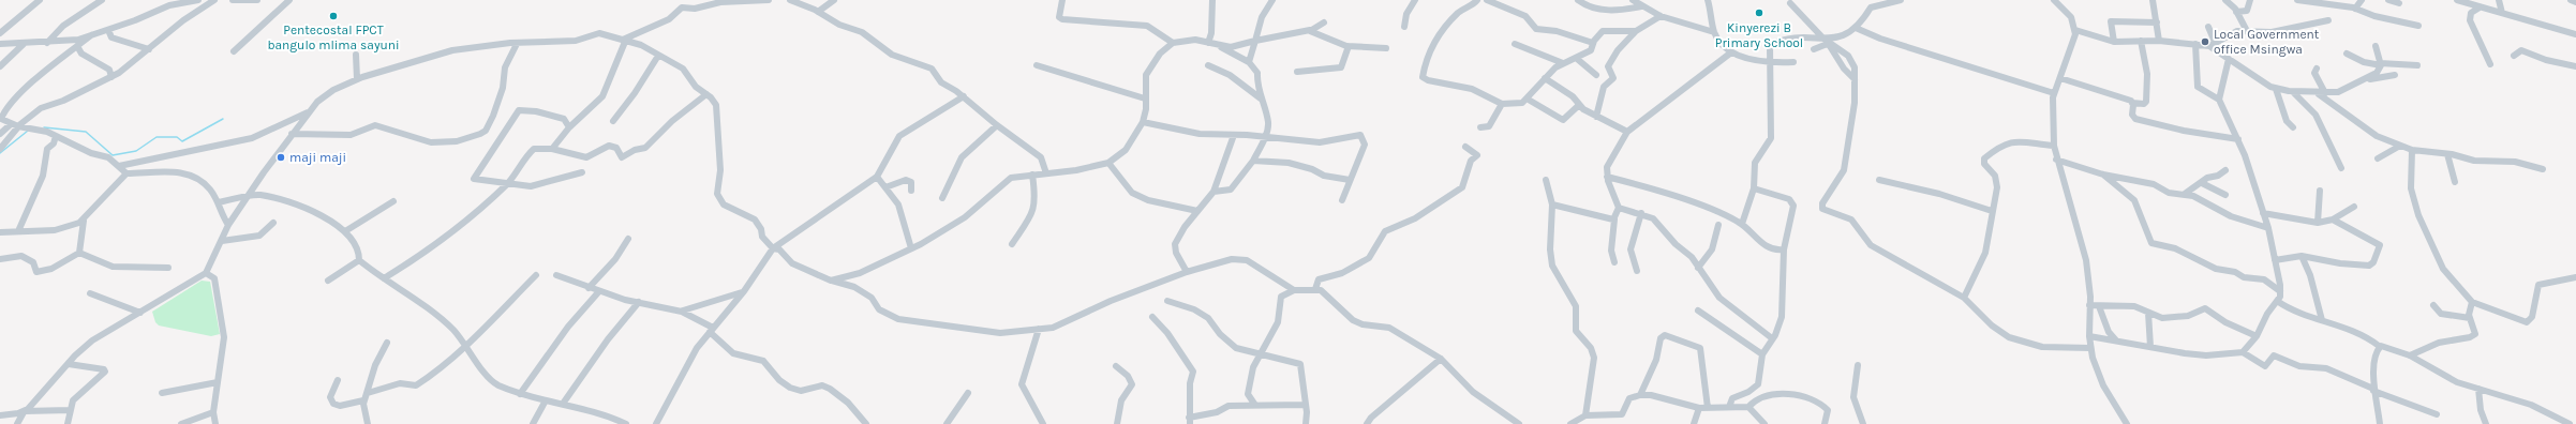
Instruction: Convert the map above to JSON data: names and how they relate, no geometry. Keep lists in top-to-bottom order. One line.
{"places":["Kinyerezi B Primary School","Pentecostal FPCT bangulo mlima sayuni","Local Government office Msingwa","maji maji"]}
